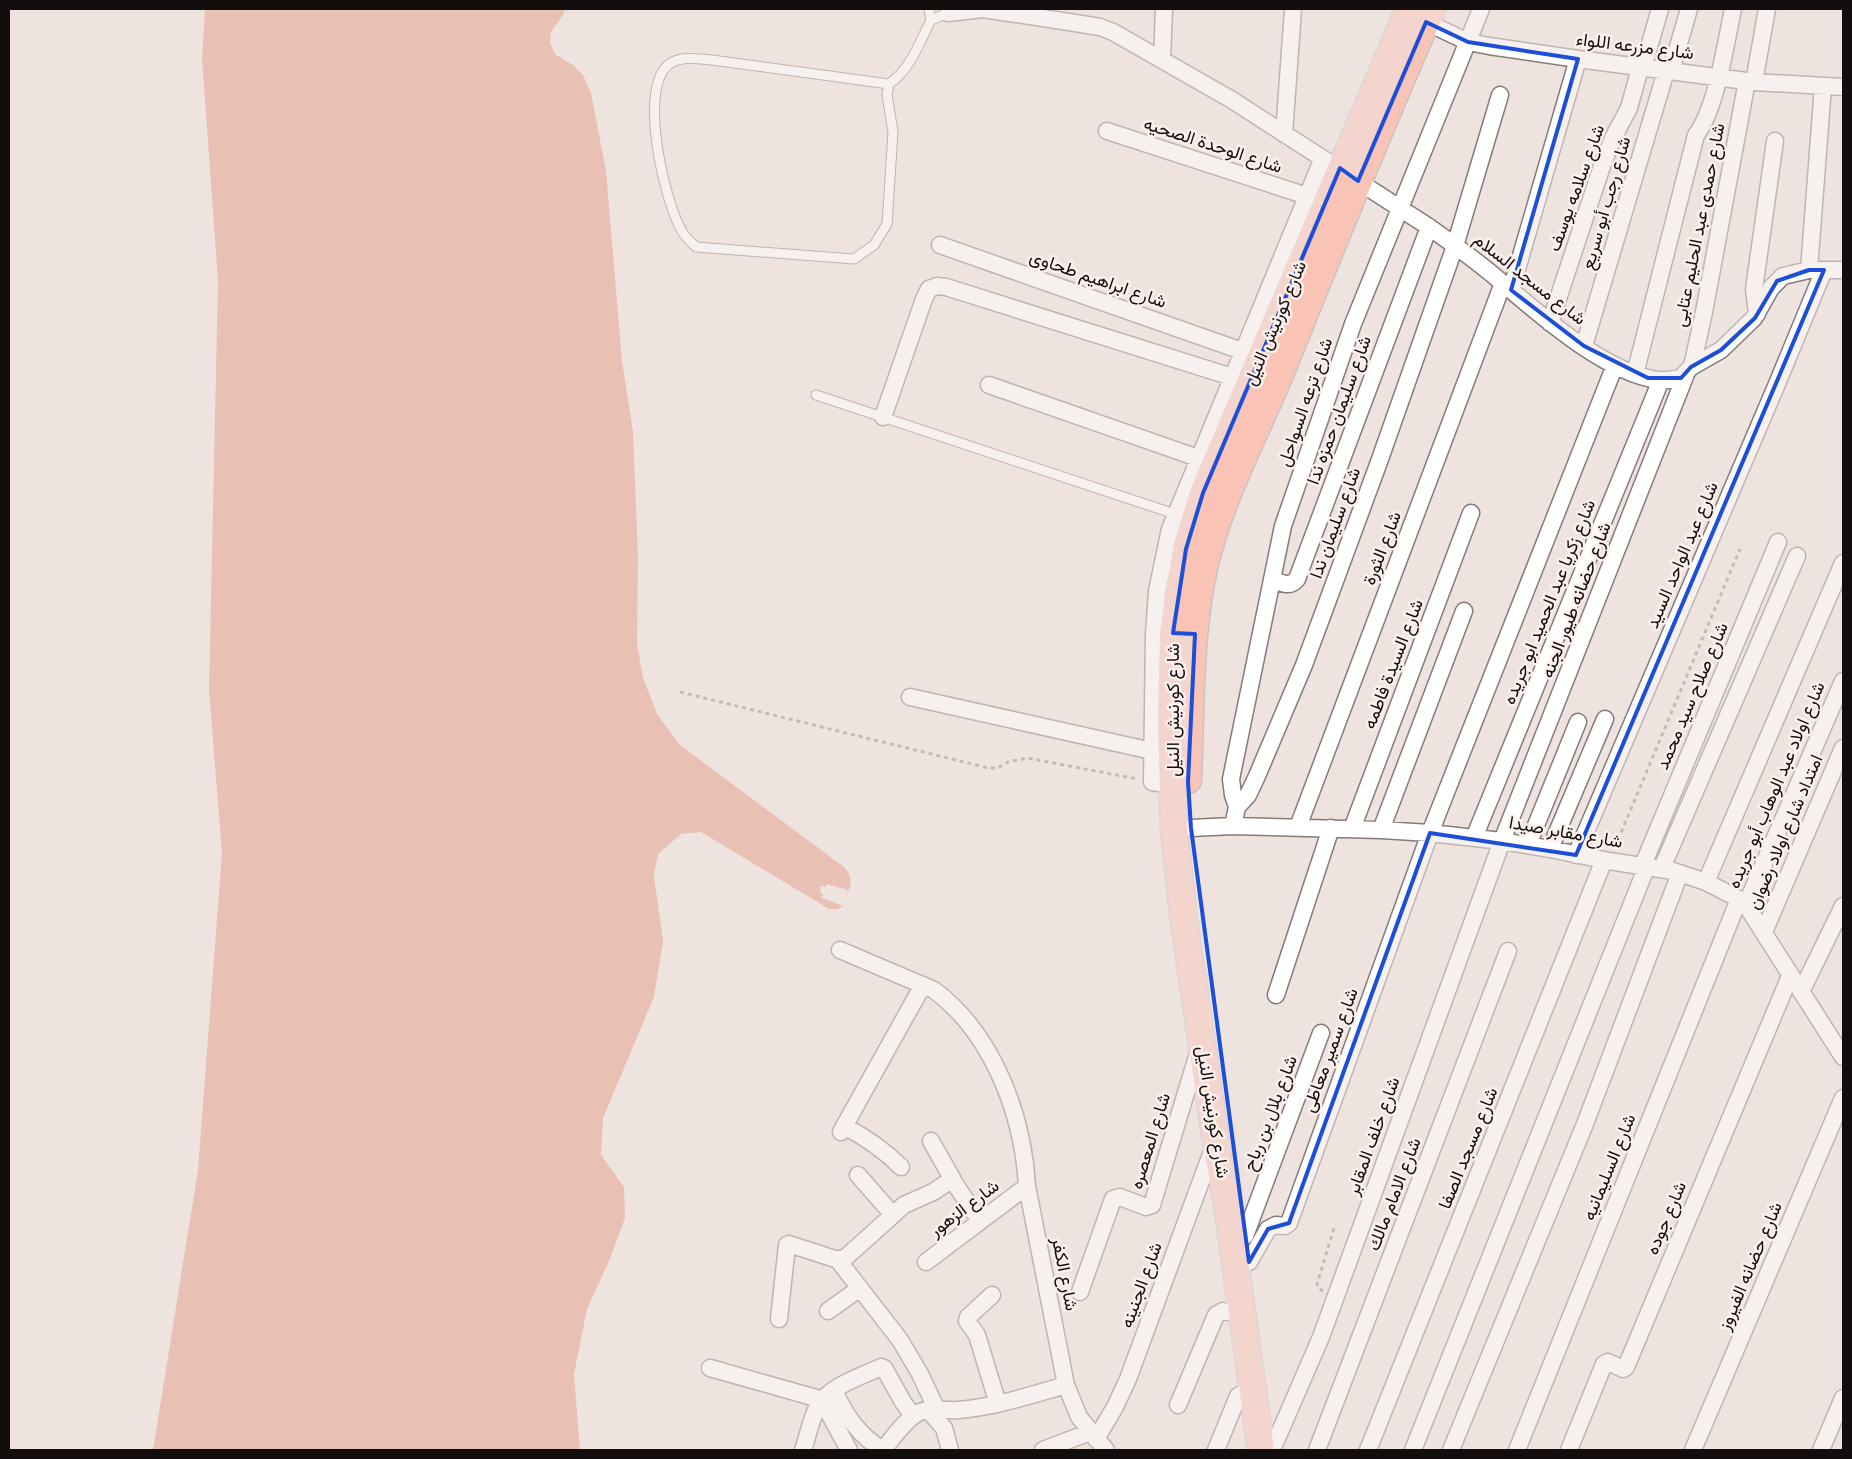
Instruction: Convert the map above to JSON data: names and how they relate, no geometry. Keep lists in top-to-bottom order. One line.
{"streets":{"main road":["شارع كورنيش النيل"],"street":["شارع مزرعه اللواء","شارع الوحدة الصحيه","شارع سلامه يوسف","شارع رجب أبو سريع","شارع حمدى عبد الحليم عتابى","شارع ابراهيم طحاوى","شارع مسجد السلام","شارع ترعه السواحل","شارع سليمان حمزه ندا","شارع سليمان ندا","شارع الثورة","شارع عبد الواحد السيد","شارع حضانه طيور الجنه","شارع زكريا عبد الحميد ابو جريده","شارع السيدة فاطمه","شارع صلاح سيد محمد","شارع اولاد عبد الوهاب أبو جريده","شارع مقابر صيدا","امتداد شارع اولاد رضوان","شارع سمير معاطى","شارع بلال بن رباح","شارع خلف المقابر","شارع المعصره","شارع مسجد الصفا","شارع السليمانيه","شارع الامام مالك","شارع الزهور","شارع جوده","شارع حضانه الفيروز","شارع الكفر","شارع الجنينه"]},"crossings":[["شارع مزرعه اللواء","شارع سلامه يوسف"],["شارع مزرعه اللواء","شارع رجب أبو سريع"],["شارع مزرعه اللواء","شارع حمدى عبد الحليم عتابى"],["شارع مزرعه اللواء","شارع كورنيش النيل"],["شارع مزرعه اللواء","شارع ترعه السواحل"],["شارع مزرعه اللواء","شارع الثورة"],["شارع مزرعه اللواء","شارع عبد الواحد السيد"],["شارع سلامه يوسف","شارع مسجد السلام"],["شارع رجب أبو سريع","شارع مسجد السلام"],["شارع حمدى عبد الحليم عتابى","شارع مسجد السلام"],["شارع حمدى عبد الحليم عتابى","شارع حضانه طيور الجنه"],["شارع مسجد السلام","شارع كورنيش النيل"],["شارع مسجد السلام","شارع ترعه السواحل"],["شارع مسجد السلام","شارع سليمان حمزه ندا"],["شارع مسجد السلام","شارع سليمان ندا"],["شارع مسجد السلام","شارع الثورة"],["شارع مسجد السلام","شارع عبد الواحد السيد"],["شارع مسجد السلام","شارع حضانه طيور الجنه"],["شارع مسجد السلام","شارع زكريا عبد الحميد ابو جريده"],["شارع كورنيش النيل","شارع مقابر صيدا"],["شارع كورنيش النيل","شارع سمير معاطى"],["شارع كورنيش النيل","شارع بلال بن رباح"],["شارع كورنيش النيل","شارع خلف المقابر"],["شارع كورنيش النيل","شارع المعصره"],["شارع كورنيش النيل","شارع الجنينه"],["شارع ترعه السواحل","شارع سليمان حمزه ندا"],["شارع ترعه السواحل","شارع سليمان ندا"],["شارع ترعه السواحل","شارع مقابر صيدا"],["شارع الثورة","شارع مقابر صيدا"],["شارع عبد الواحد السيد","شارع مقابر صيدا"],["شارع حضانه طيور الجنه","شارع مقابر صيدا"],["شارع حضانه طيور الجنه","شارع خلف المقابر"],["شارع زكريا عبد الحميد ابو جريده","شارع مقابر صيدا"],["شارع السيدة فاطمه","شارع مقابر صيدا"],["شارع صلاح سيد محمد","شارع مقابر صيدا"],["شارع اولاد عبد الوهاب أبو جريده","شارع مقابر صيدا"],["شارع اولاد عبد الوهاب أبو جريده","شارع السليمانيه"],["شارع مقابر صيدا","امتداد شارع اولاد رضوان"],["شارع مقابر صيدا","شارع سمير معاطى"],["شارع مقابر صيدا","شارع خلف المقابر"],["شارع مقابر صيدا","شارع مسجد الصفا"],["شارع مقابر صيدا","شارع السليمانيه"],["شارع مقابر صيدا","شارع جوده"],["شارع الزهور","شارع الكفر"],["شارع الكفر","شارع الجنينه"]]}
